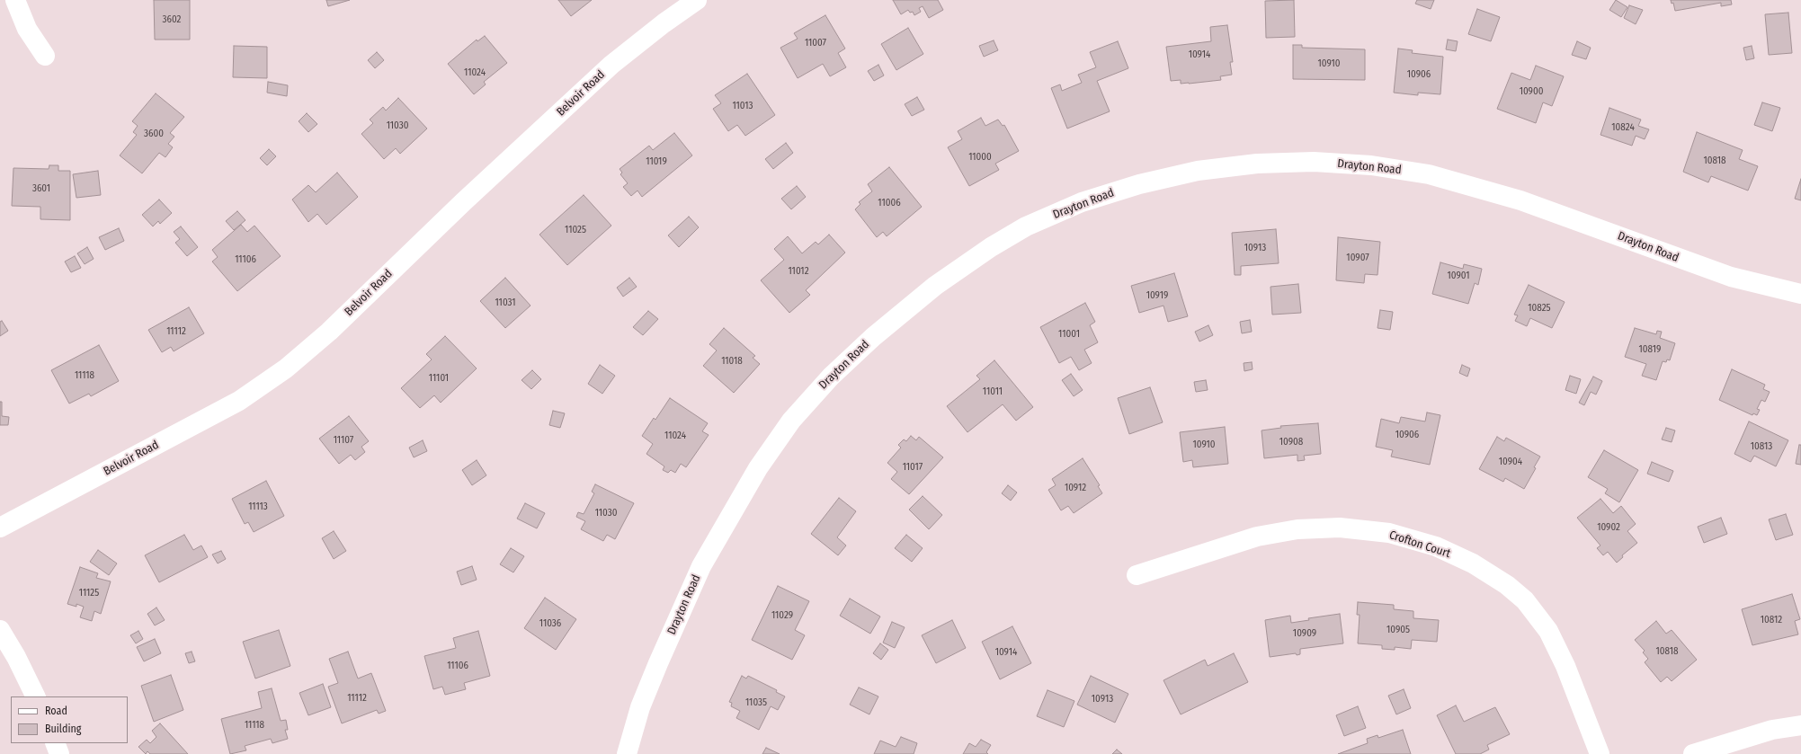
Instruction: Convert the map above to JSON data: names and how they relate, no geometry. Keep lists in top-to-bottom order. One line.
{"streets":{"street":["Belvoir Road","Drayton Road","Crofton Court"]},"house_numbers":["3602","11007","10914","10910","11024","10906","10900","11013","11030","10824","3600","11000","10818","11019","3601","11006","11025","10913","10907","11106","11012","10901","10919","11031","10825","11112","11001","10819","11018","11118","11101","11011","10906","11024","11107","10908","10910","10813","10904","11017","10912","11113","11030","10902","11125","11029","10812","11036","10905","10909","10818","10914","11106","11112","10913","11035","11118"],"legend":["Road","Building"]}
